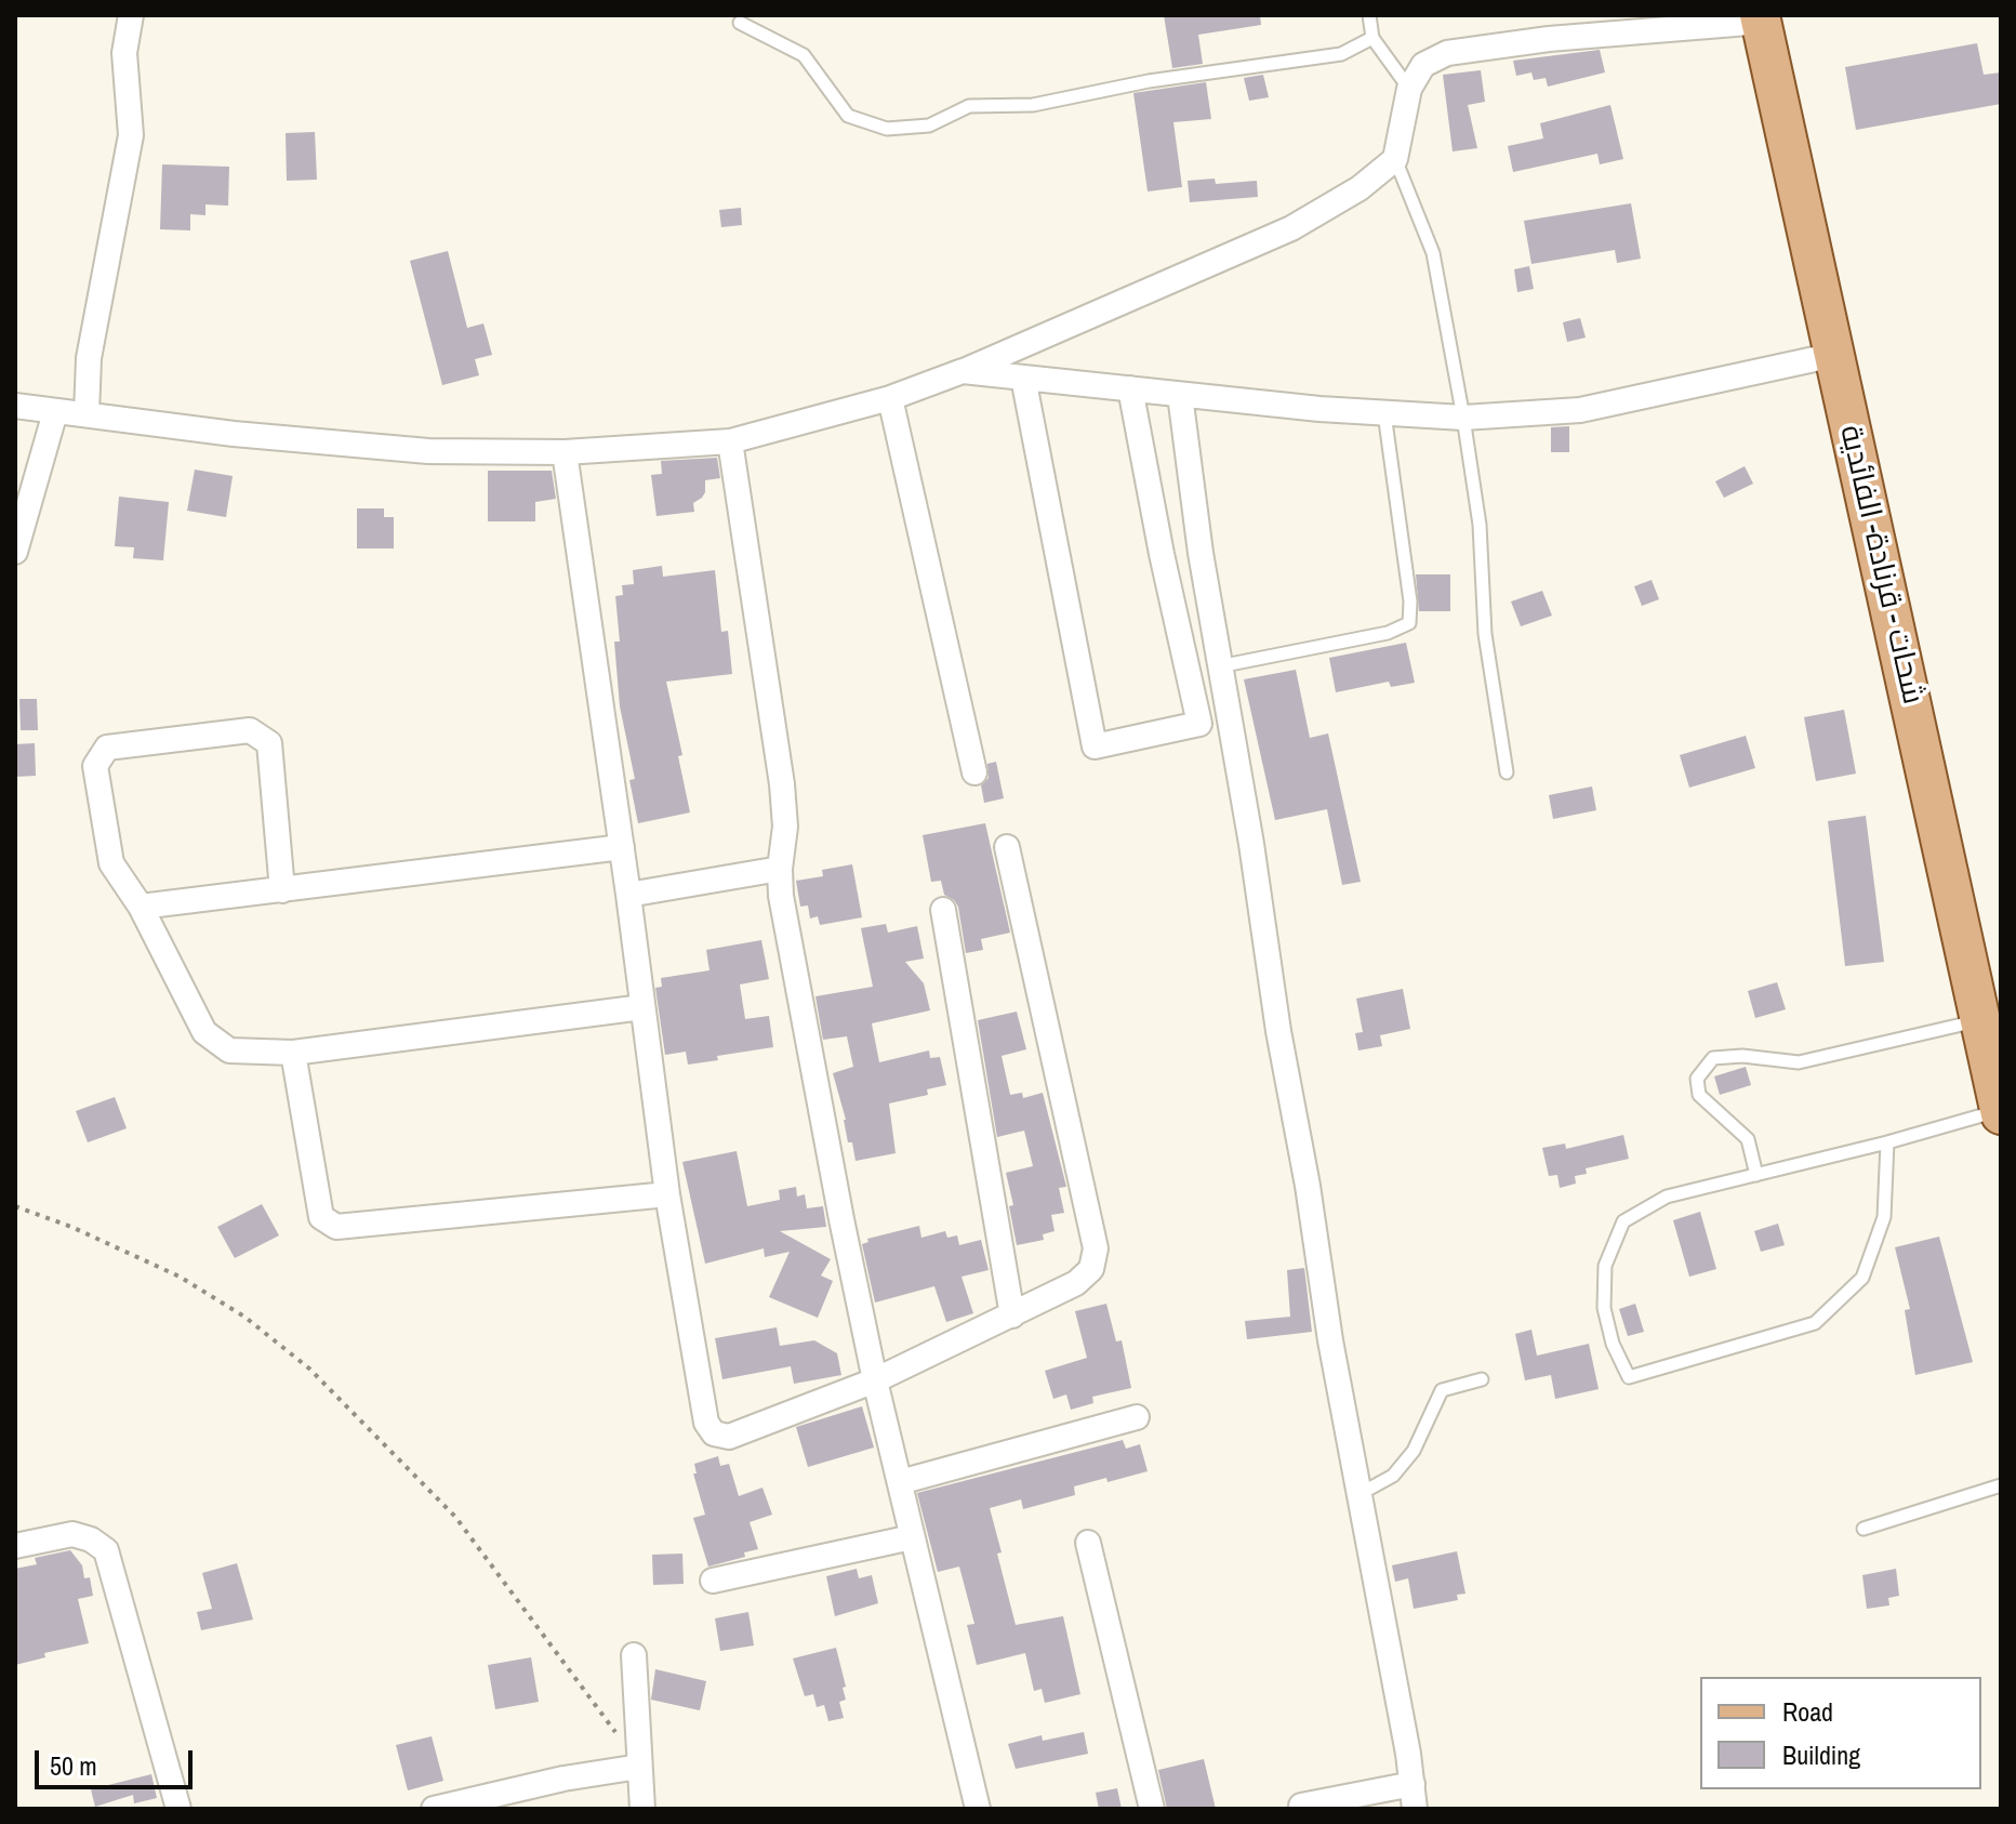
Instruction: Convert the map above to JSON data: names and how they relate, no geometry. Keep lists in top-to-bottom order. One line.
{"streets":{"main road":["شحات - قرنادة- الفائدية"]},"legend":["Road","Building"],"scale_bar":"50 m"}
